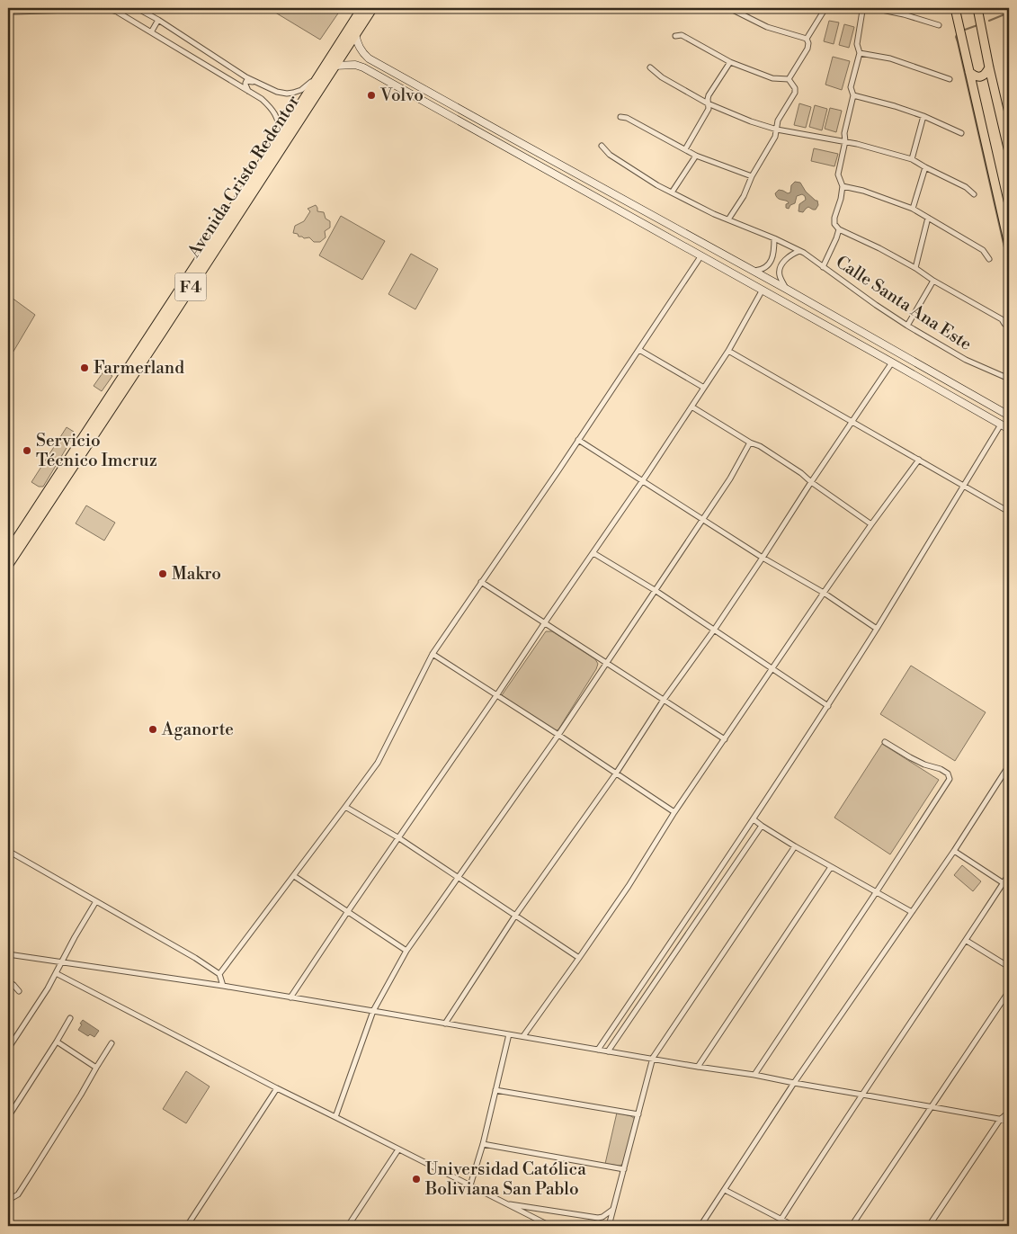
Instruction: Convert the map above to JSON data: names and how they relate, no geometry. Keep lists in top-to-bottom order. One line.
{"streets":{"highway":["Avenida Cristo Redentor","F4"],"street":["Calle Santa Ana Este"]},"places":["Volvo","Farmerland","Servicio Técnico Imcruz","Makro","Aganorte","Universidad Católica Boliviana San Pablo"]}
